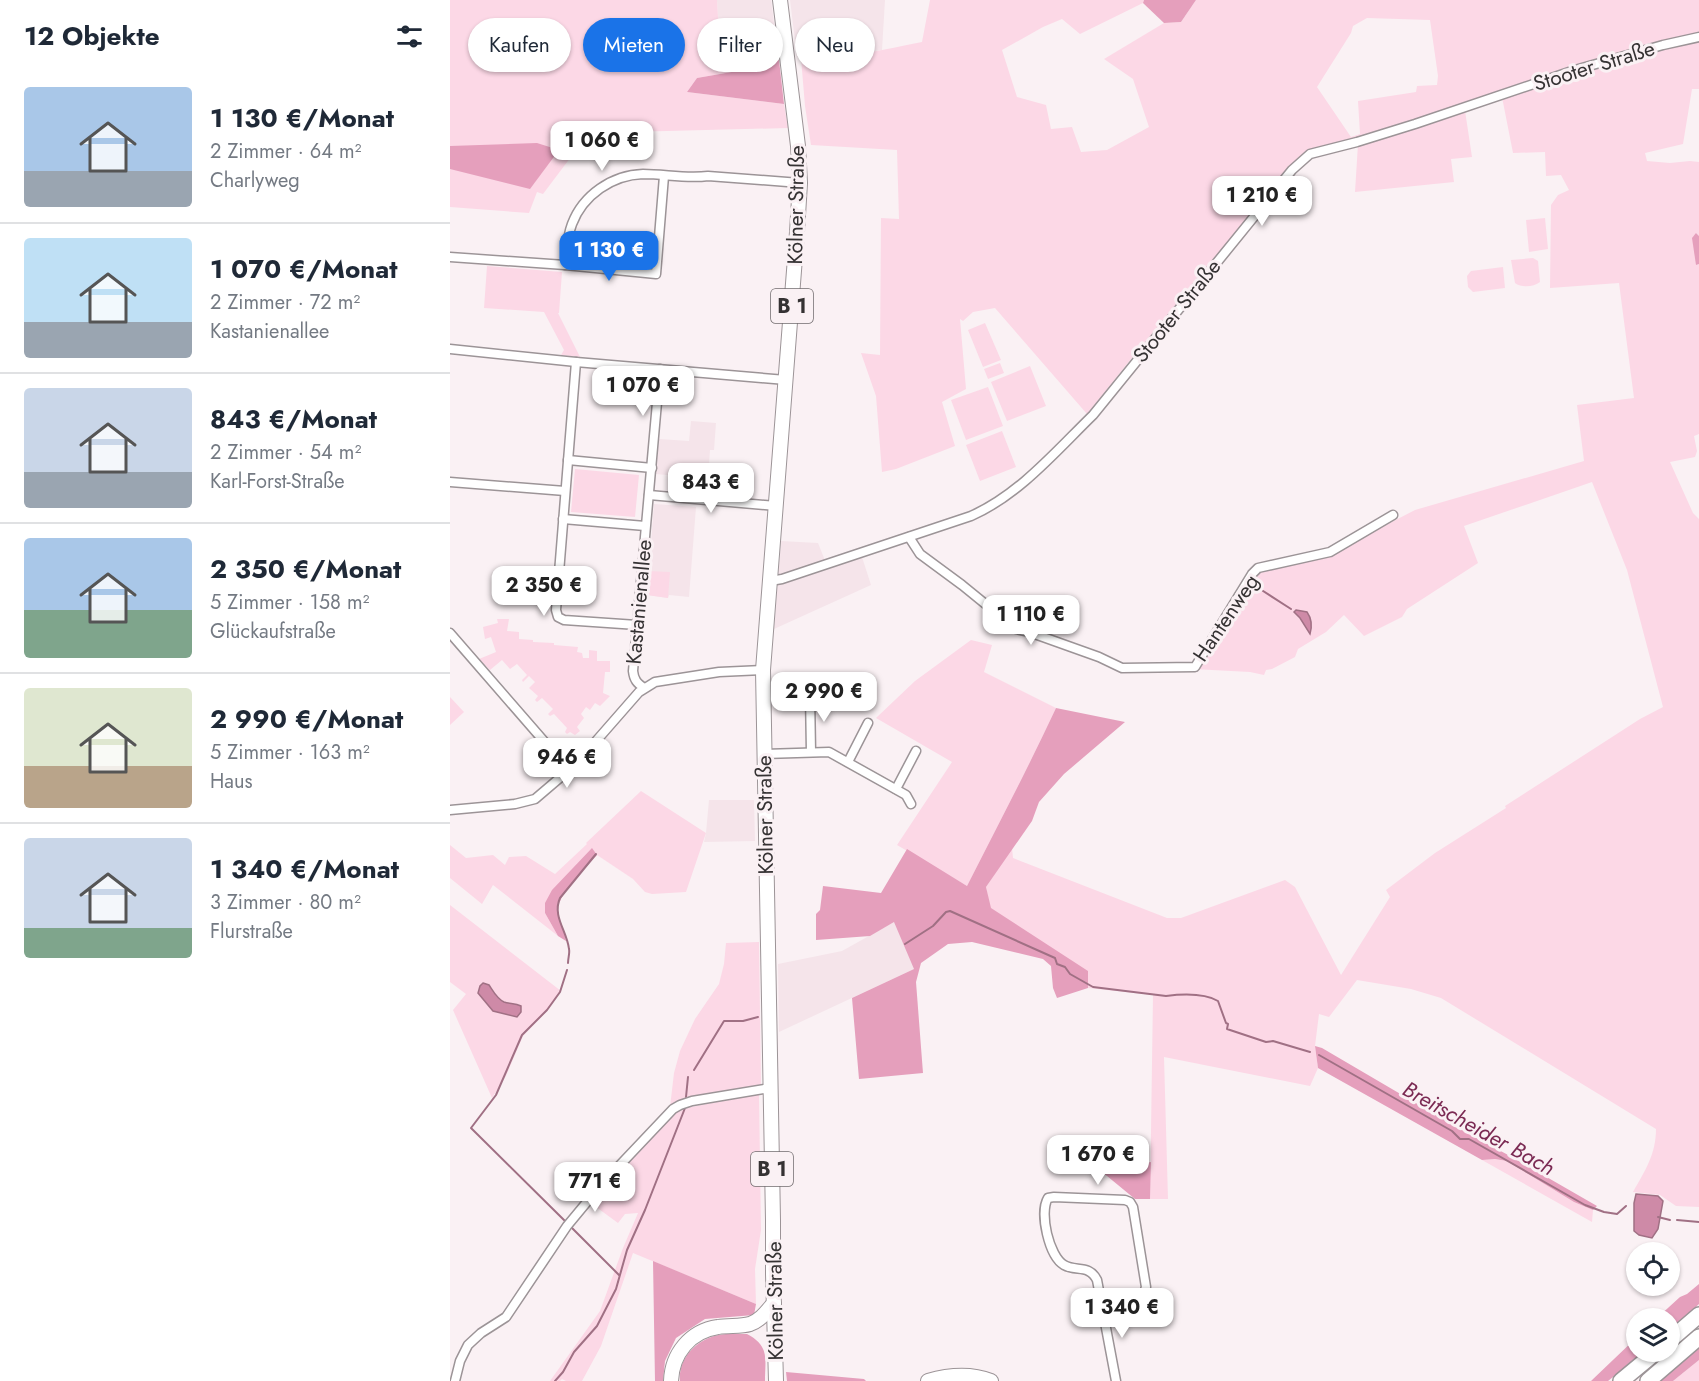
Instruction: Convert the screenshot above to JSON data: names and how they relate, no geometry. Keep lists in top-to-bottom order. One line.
{"streets":{"main road":["Kölner Straße","B 1"],"street":["Stooter Straße","Kastanienallee","Hantenweg"]},"crossings":[["Stooter Straße","Kölner Straße"],["Stooter Straße","Hantenweg"]],"water":["Breitscheider Bach"],"page":{"heading":"12 Objekte","chip":["Kaufen","Mieten","Filter","Neu"],"list":[{"name":"1 130 €/Monat","note":"2 Zimmer · 64 m² · Charlyweg"},{"name":"1 070 €/Monat","note":"2 Zimmer · 72 m² · Kastanienallee"},{"name":"843 €/Monat","note":"2 Zimmer · 54 m² · Karl-Forst-Straße"},{"name":"2 350 €/Monat","note":"5 Zimmer · 158 m² · Glückaufstraße"},{"name":"2 990 €/Monat","note":"5 Zimmer · 163 m² · Haus"},{"name":"1 340 €/Monat","note":"3 Zimmer · 80 m² · Flurstraße"}],"price":["1 060 €","1 210 €","1 130 €","1 070 €","843 €","2 350 €","1 110 €","2 990 €","946 €","1 670 €","771 €","1 340 €"]}}
